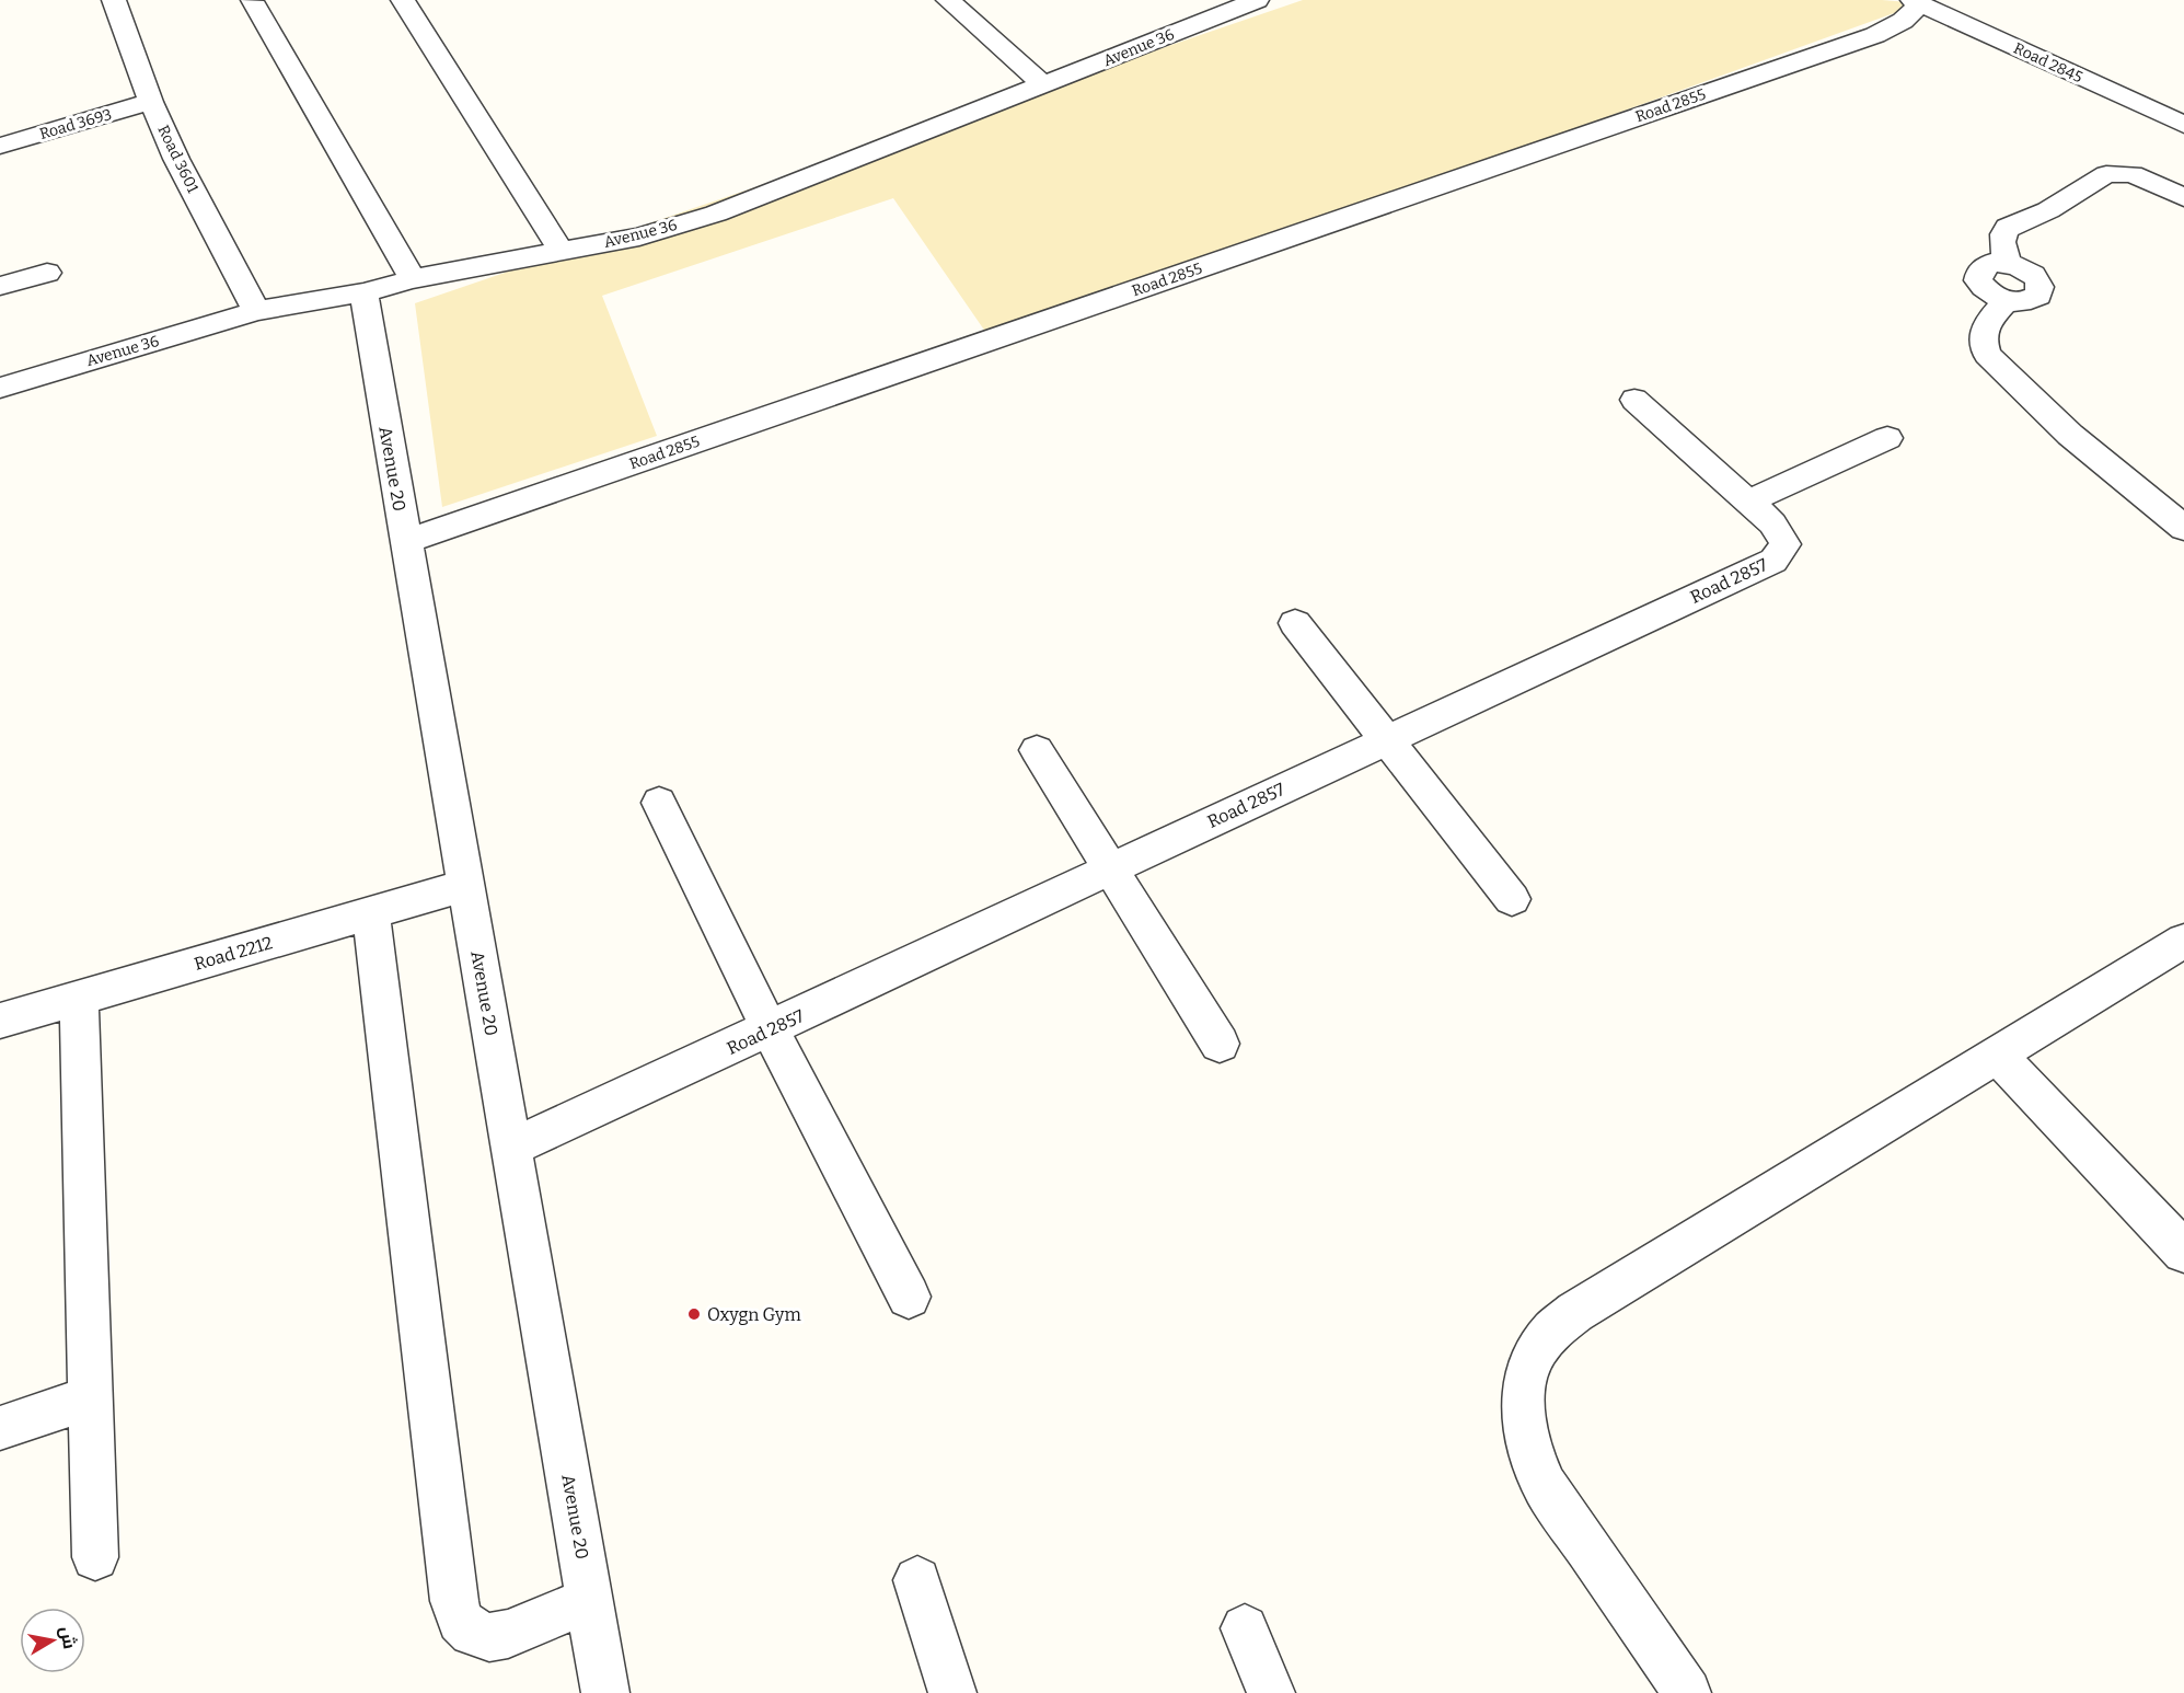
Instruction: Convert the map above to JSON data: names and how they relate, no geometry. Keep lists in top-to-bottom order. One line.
{"streets":{"street":["Avenue 36","Road 2845","Road 2855","Road 3693","Road 3601","Avenue 20","Road 2857","Road 2212"]},"crossings":[["Avenue 36","Road 3601"],["Avenue 36","Avenue 20"],["Road 2845","Road 2855"],["Road 2855","Avenue 20"],["Road 3693","Road 3601"],["Avenue 20","Road 2857"],["Avenue 20","Road 2212"]],"places":["Oxygn Gym"],"north":"right"}
